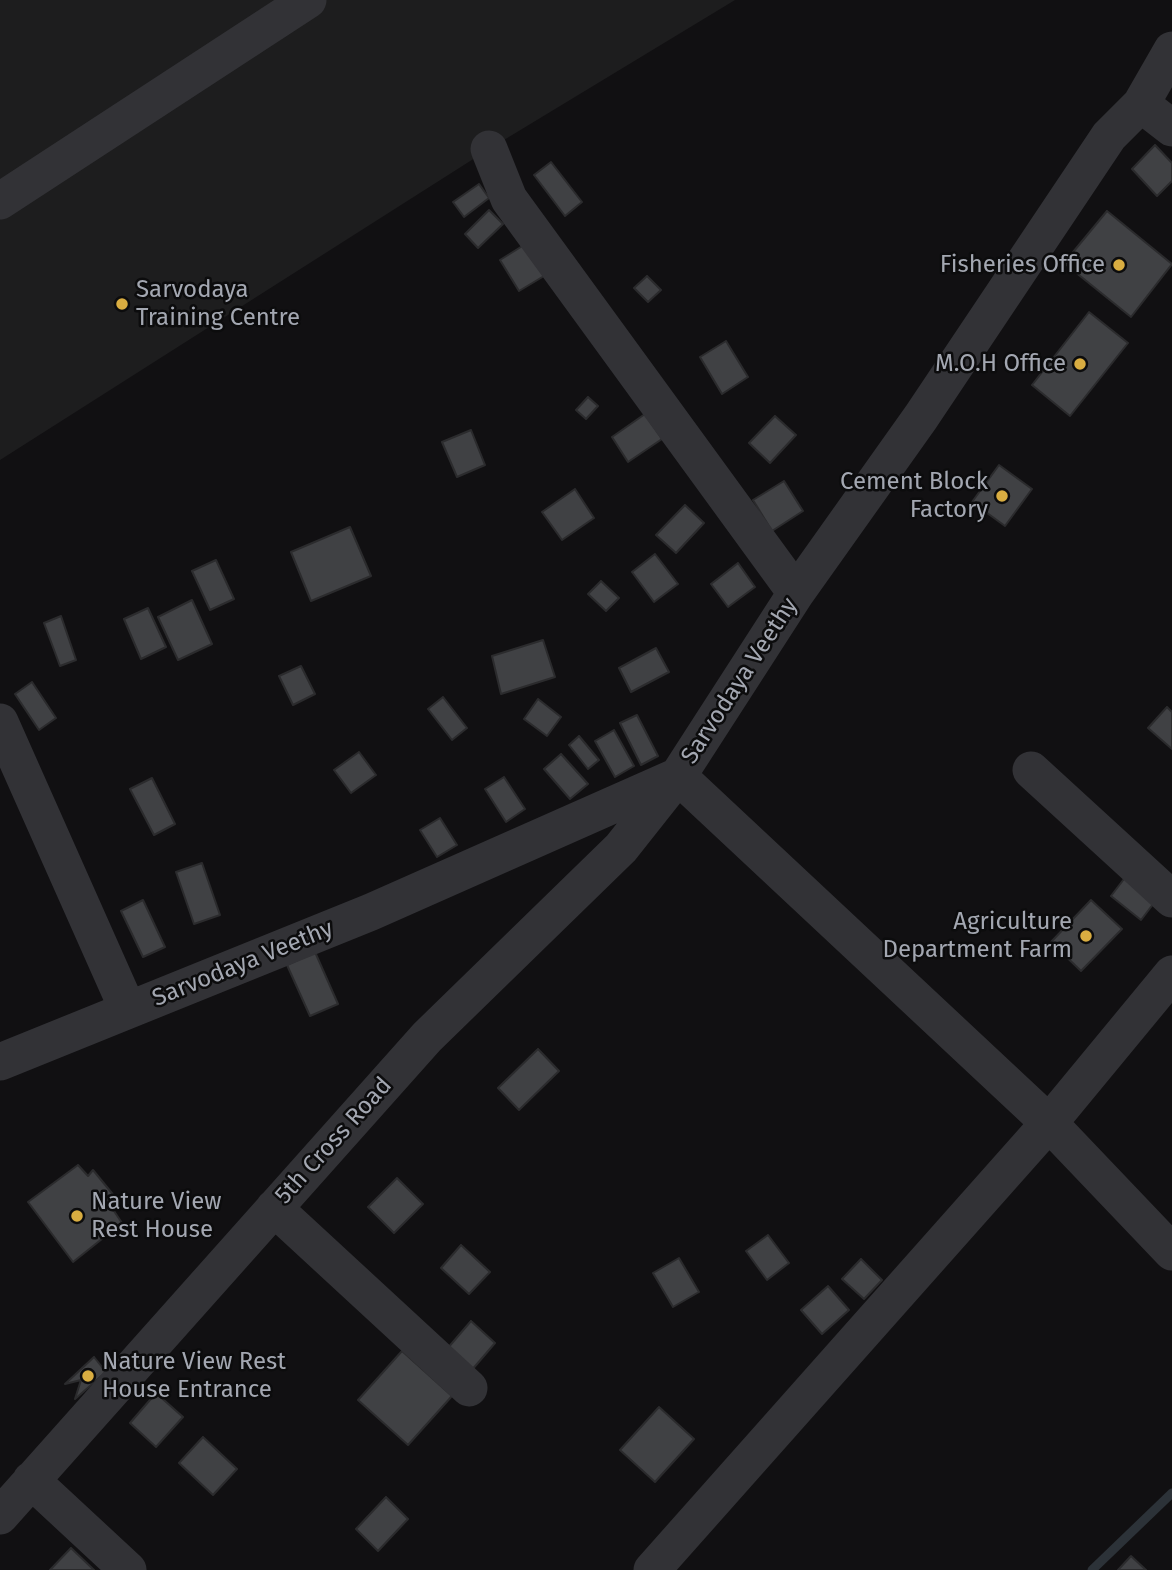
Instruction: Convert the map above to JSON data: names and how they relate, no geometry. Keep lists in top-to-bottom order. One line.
{"streets":{"street":["Sarvodaya Veethy","5th Cross Road"]},"crossings":[["Sarvodaya Veethy","5th Cross Road"]],"places":["Fisheries Office","Sarvodaya Training Centre","M.O.H Office","Cement Block Factory","Agriculture Department Farm","Nature View Rest House","Nature View Rest House Entrance"]}
